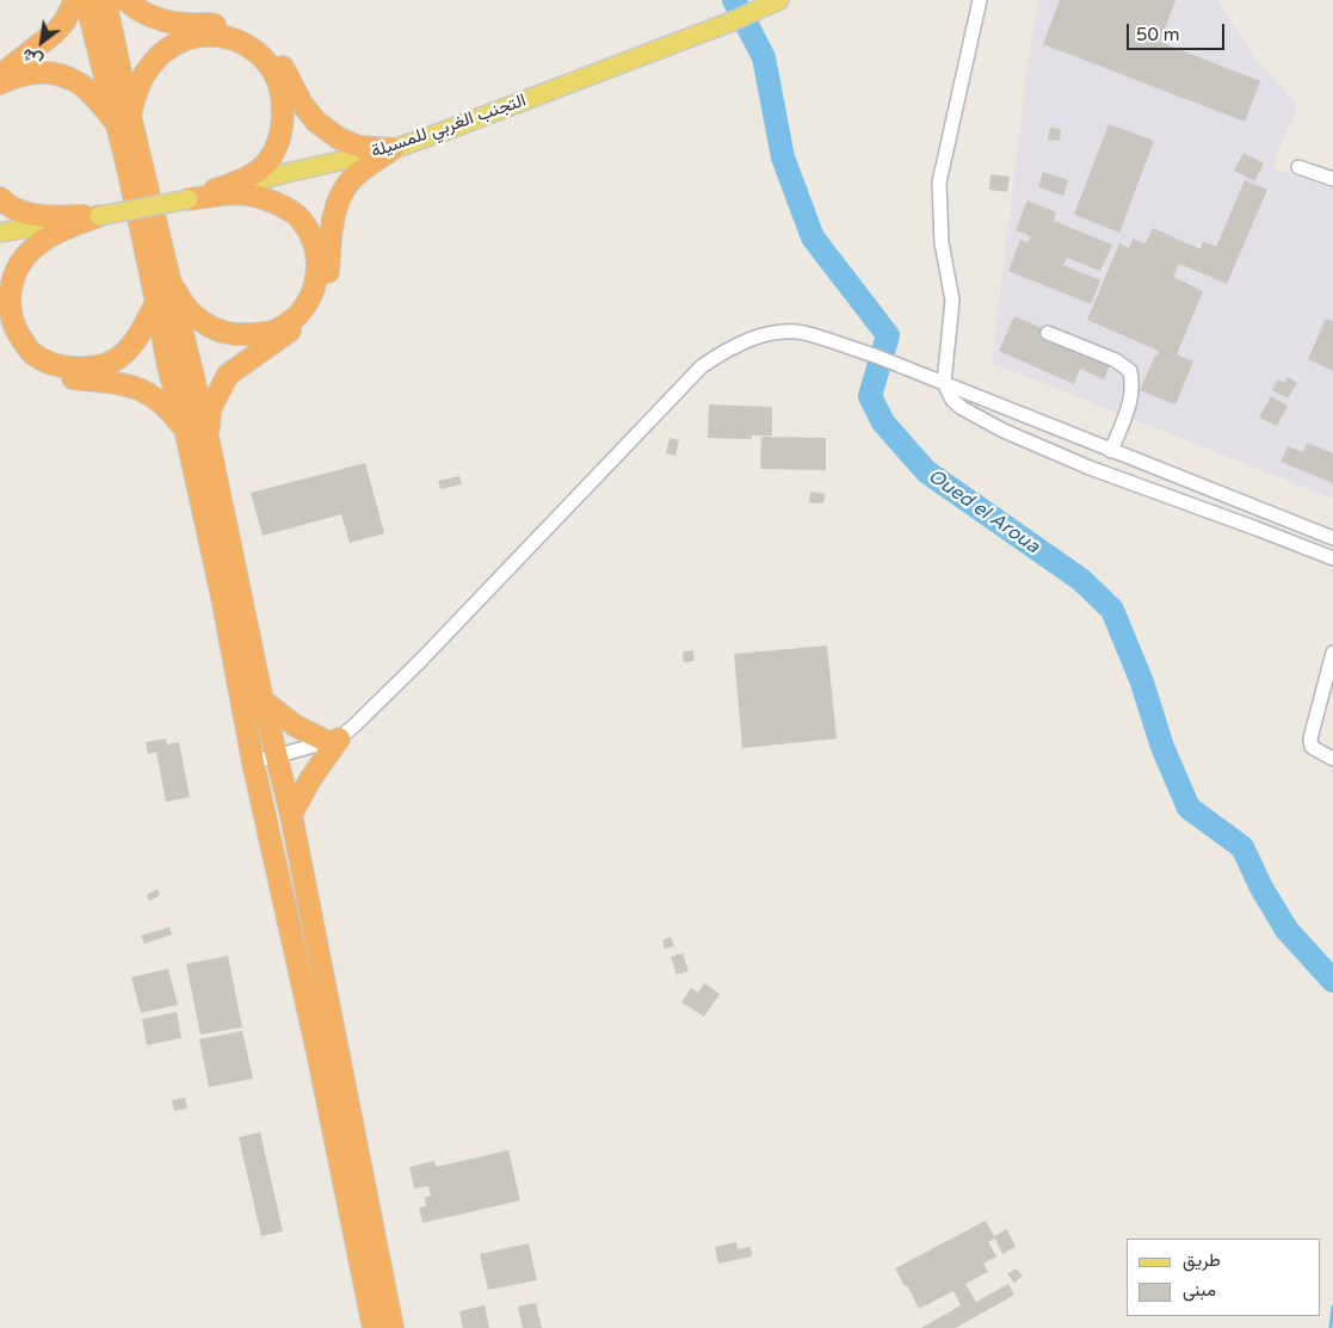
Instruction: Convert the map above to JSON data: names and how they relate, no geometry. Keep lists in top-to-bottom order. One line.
{"streets":{"main road":["التجنب الغربي للمسيلة"]},"water":["Oued el Aroua"],"legend":["طريق","مبنى"],"scale_bar":"50 m","north":"bottom left"}
